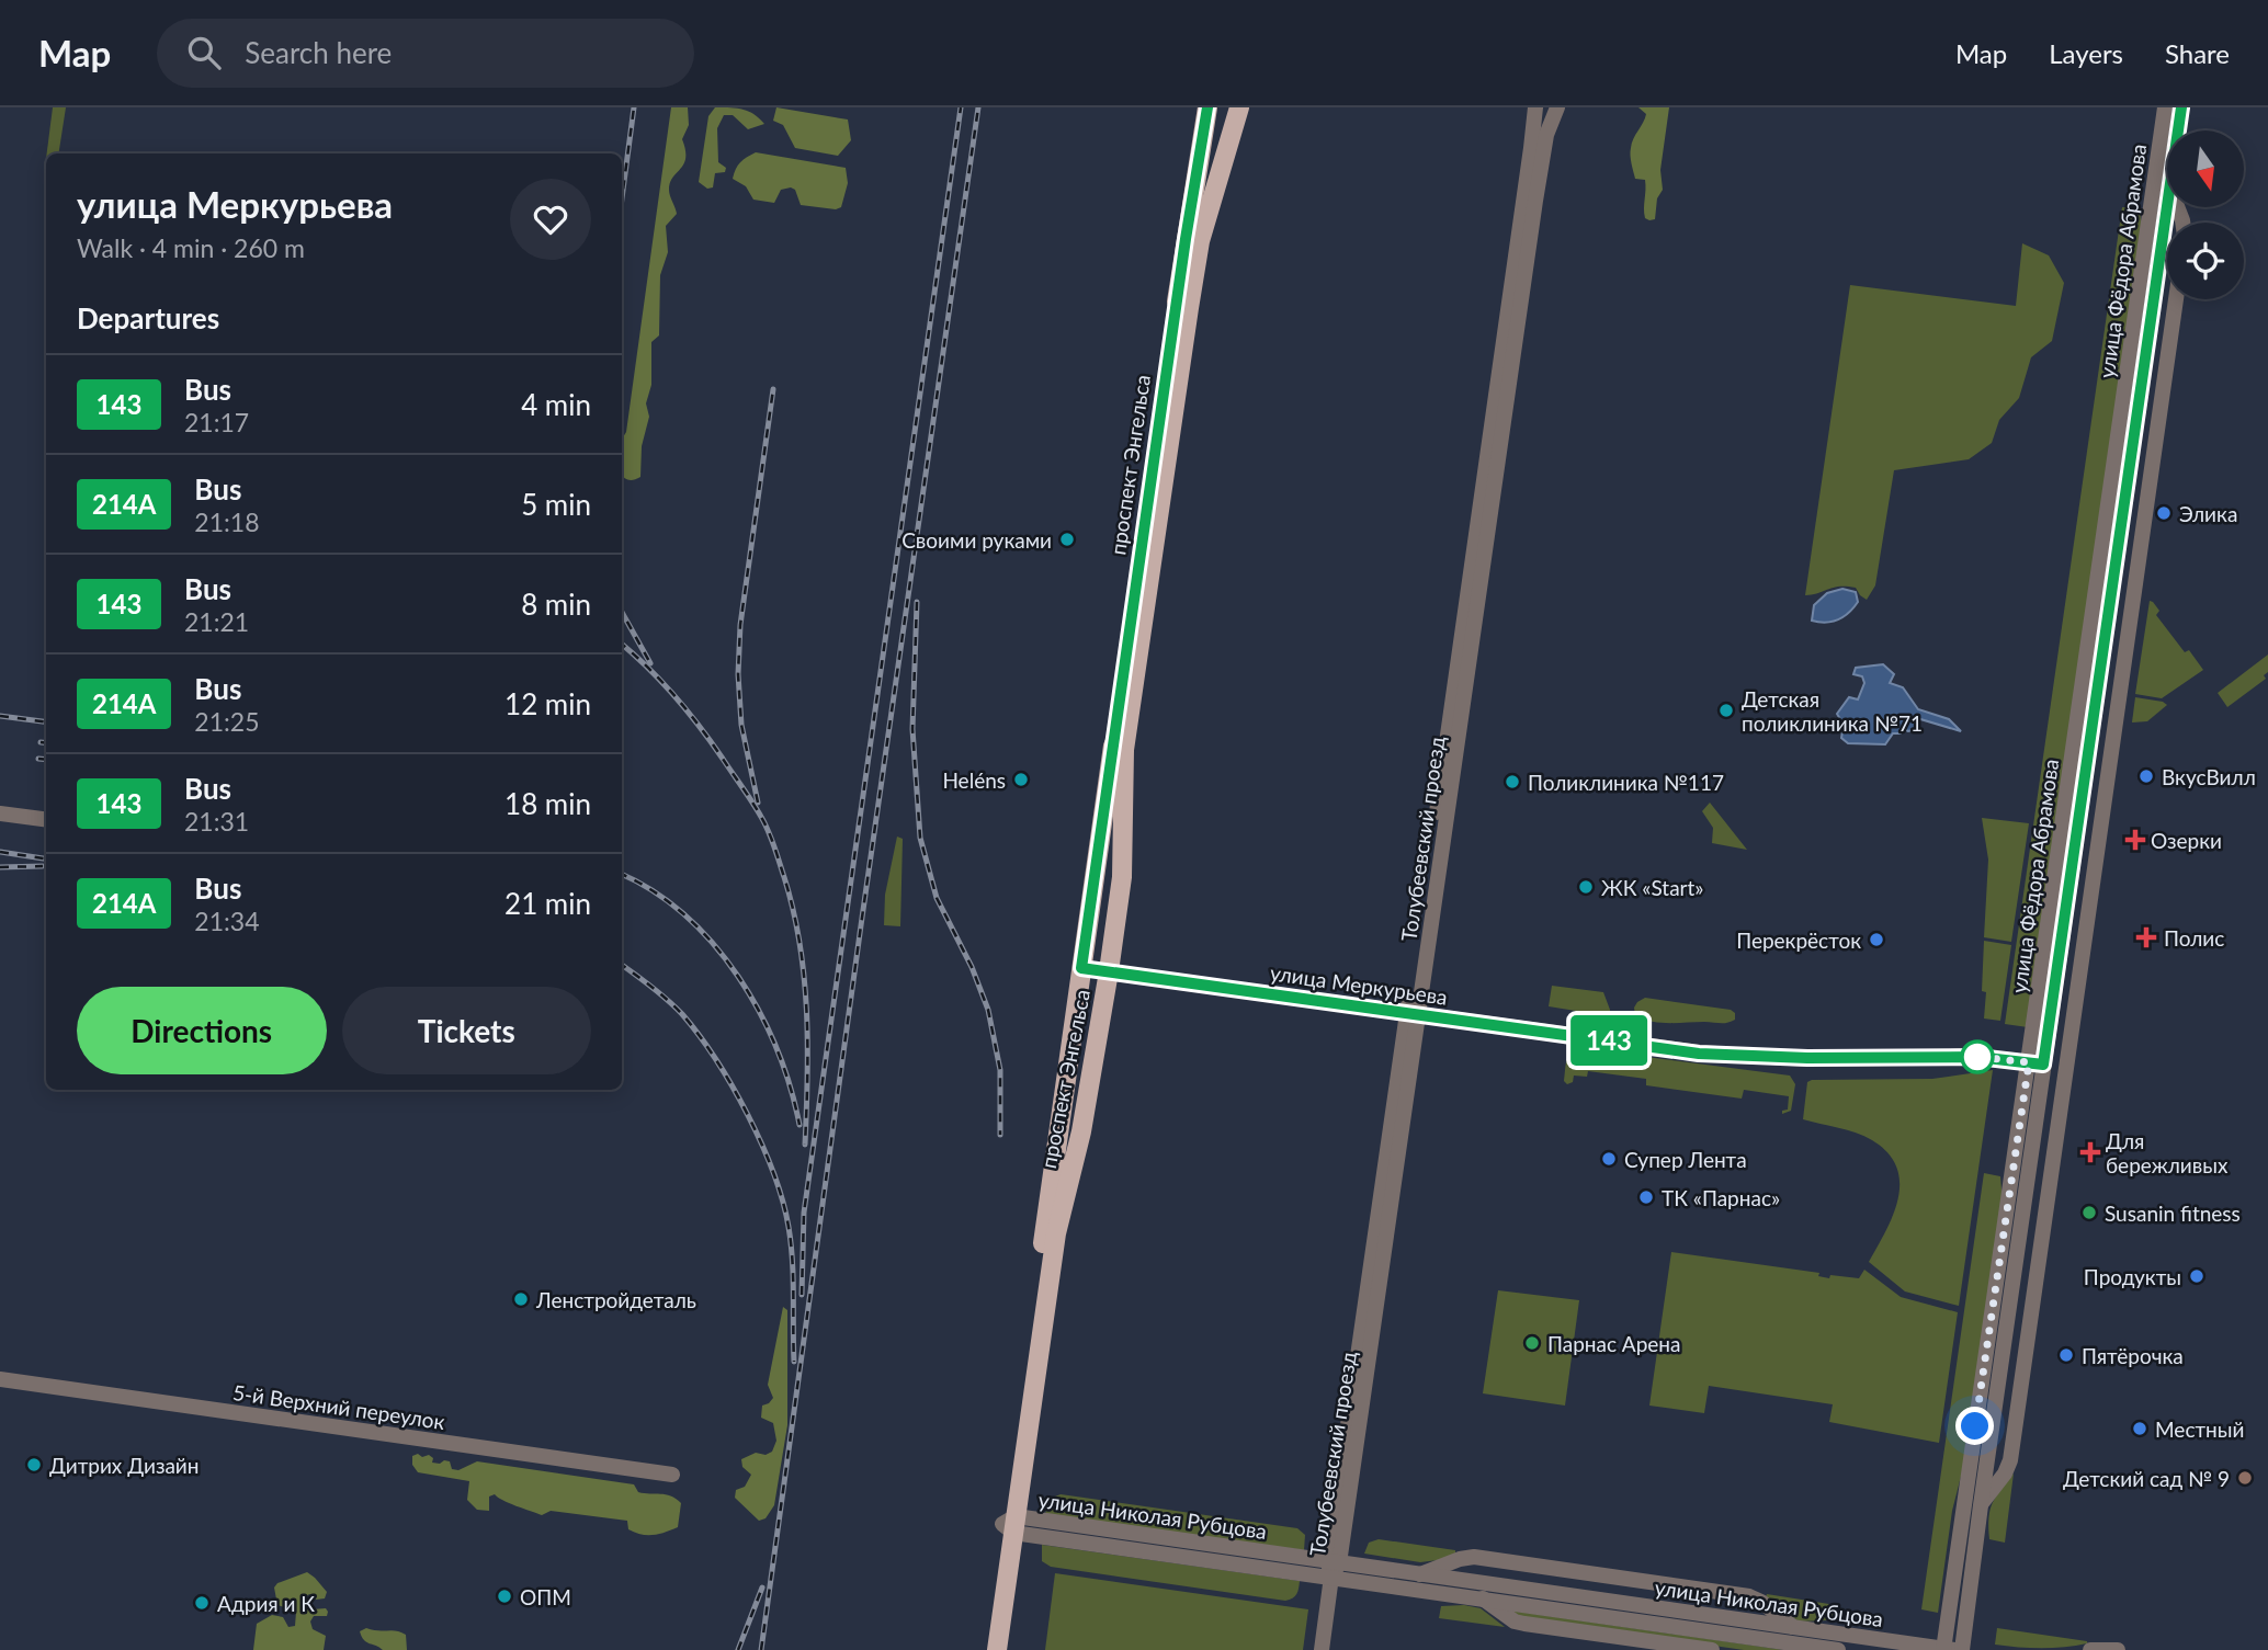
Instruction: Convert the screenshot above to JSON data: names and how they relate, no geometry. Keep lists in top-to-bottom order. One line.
{"streets":{"main road":["проспект Энгельса"],"street":["улица Фёдора Абрамова","Толубеевский проезд","улица Меркурьева","5-й Верхний переулок","улица Николая Рубцова"]},"crossings":[["улица Фёдора Абрамова","улица Меркурьева"],["улица Фёдора Абрамова","улица Николая Рубцова"],["проспект Энгельса","улица Меркурьева"],["проспект Энгельса","улица Николая Рубцова"],["Толубеевский проезд","улица Меркурьева"],["Толубеевский проезд","улица Николая Рубцова"]],"places":{"other":["Элика","Своими руками","Детская поликлиника №71","ВкусВилл","Heléns","Поликлиника №117","ЖК «Start»","Перекрёсток","Супер Лента","ТК «Парнас»","Susanin fitness","Продукты","Ленстройдеталь","Парнас Арена","Пятёрочка","Местный","Дитрих Дизайн","Детский сад № 9","ОПМ","Адрия и К"],"health":["Озерки","Полис","Для бережливых"]},"lines":["bus line 143"],"north":"bottom","page":{"header":"Map","search":"Search here","nav":["Map","Layers","Share"],"on_map":"143","heading":[["улица Меркурьева","Walk · 4 min · 260 m"],"Departures"],"list":[{"mark":"143","name":"Bus","note":"21:17","value":"4 min"},{"mark":"214А","name":"Bus","note":"21:18","value":"5 min"},{"mark":"143","name":"Bus","note":"21:21","value":"8 min"},{"mark":"214А","name":"Bus","note":"21:25","value":"12 min"},{"mark":"143","name":"Bus","note":"21:31","value":"18 min"},{"mark":"214А","name":"Bus","note":"21:34","value":"21 min"}],"buttons":["Directions","Tickets"]}}
